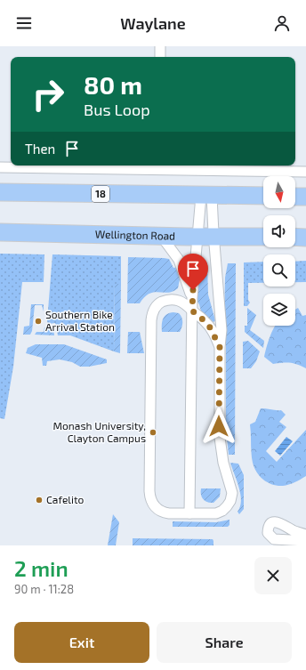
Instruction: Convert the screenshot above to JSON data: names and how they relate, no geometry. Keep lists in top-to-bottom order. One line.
{"streets":{"highway":["18","Wellington Road"]},"places":["Southern Bike Arrival Station","Monash University, Clayton Campus","Cafelito"],"north":"bottom","page":{"header":"Waylane","turn":["80 m","Bus Loop"],"then":"Then","heading":["2 min","90 m · 11:28"],"buttons":["Exit","Share"]}}
